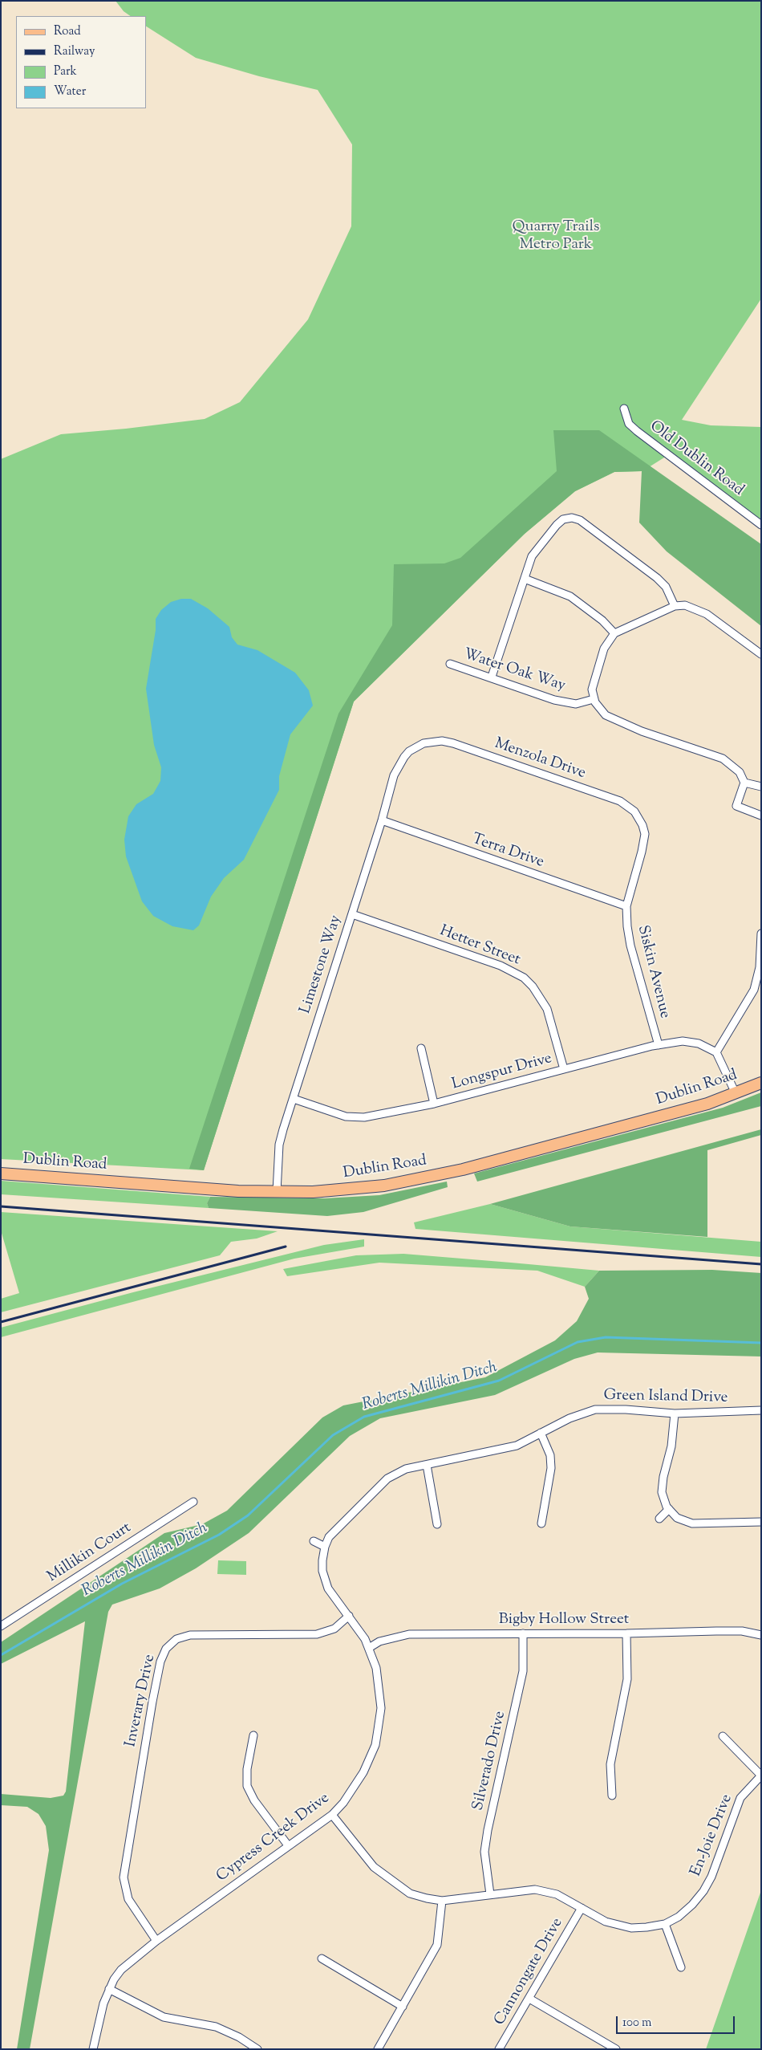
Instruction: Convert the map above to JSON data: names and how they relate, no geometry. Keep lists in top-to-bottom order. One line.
{"streets":{"main road":["Dublin Road"],"street":["Old Dublin Road","Water Oak Way","Menzola Drive","Terra Drive","Hetter Street","Limestone Way","Siskin Avenue","Longspur Drive","Green Island Drive","Millikin Court","Bigby Hollow Street","Inverary Drive","Silverado Drive","En-Joie Drive","Cypress Creek Drive","Cannongate Drive"]},"crossings":[["Menzola Drive","Limestone Way"],["Menzola Drive","Siskin Avenue"],["Terra Drive","Limestone Way"],["Terra Drive","Siskin Avenue"],["Hetter Street","Limestone Way"],["Hetter Street","Longspur Drive"],["Limestone Way","Longspur Drive"],["Limestone Way","Dublin Road"],["Siskin Avenue","Longspur Drive"],["Green Island Drive","Cypress Creek Drive"],["Bigby Hollow Street","Silverado Drive"],["Bigby Hollow Street","Cypress Creek Drive"],["Inverary Drive","Cypress Creek Drive"],["Silverado Drive","En-Joie Drive"],["En-Joie Drive","Cypress Creek Drive"],["En-Joie Drive","Cannongate Drive"]],"water":["Roberts Millikin Ditch"],"parks":["Quarry Trails Metro Park"],"legend":["Road","Railway","Park","Water"],"scale_bar":"100 m"}
